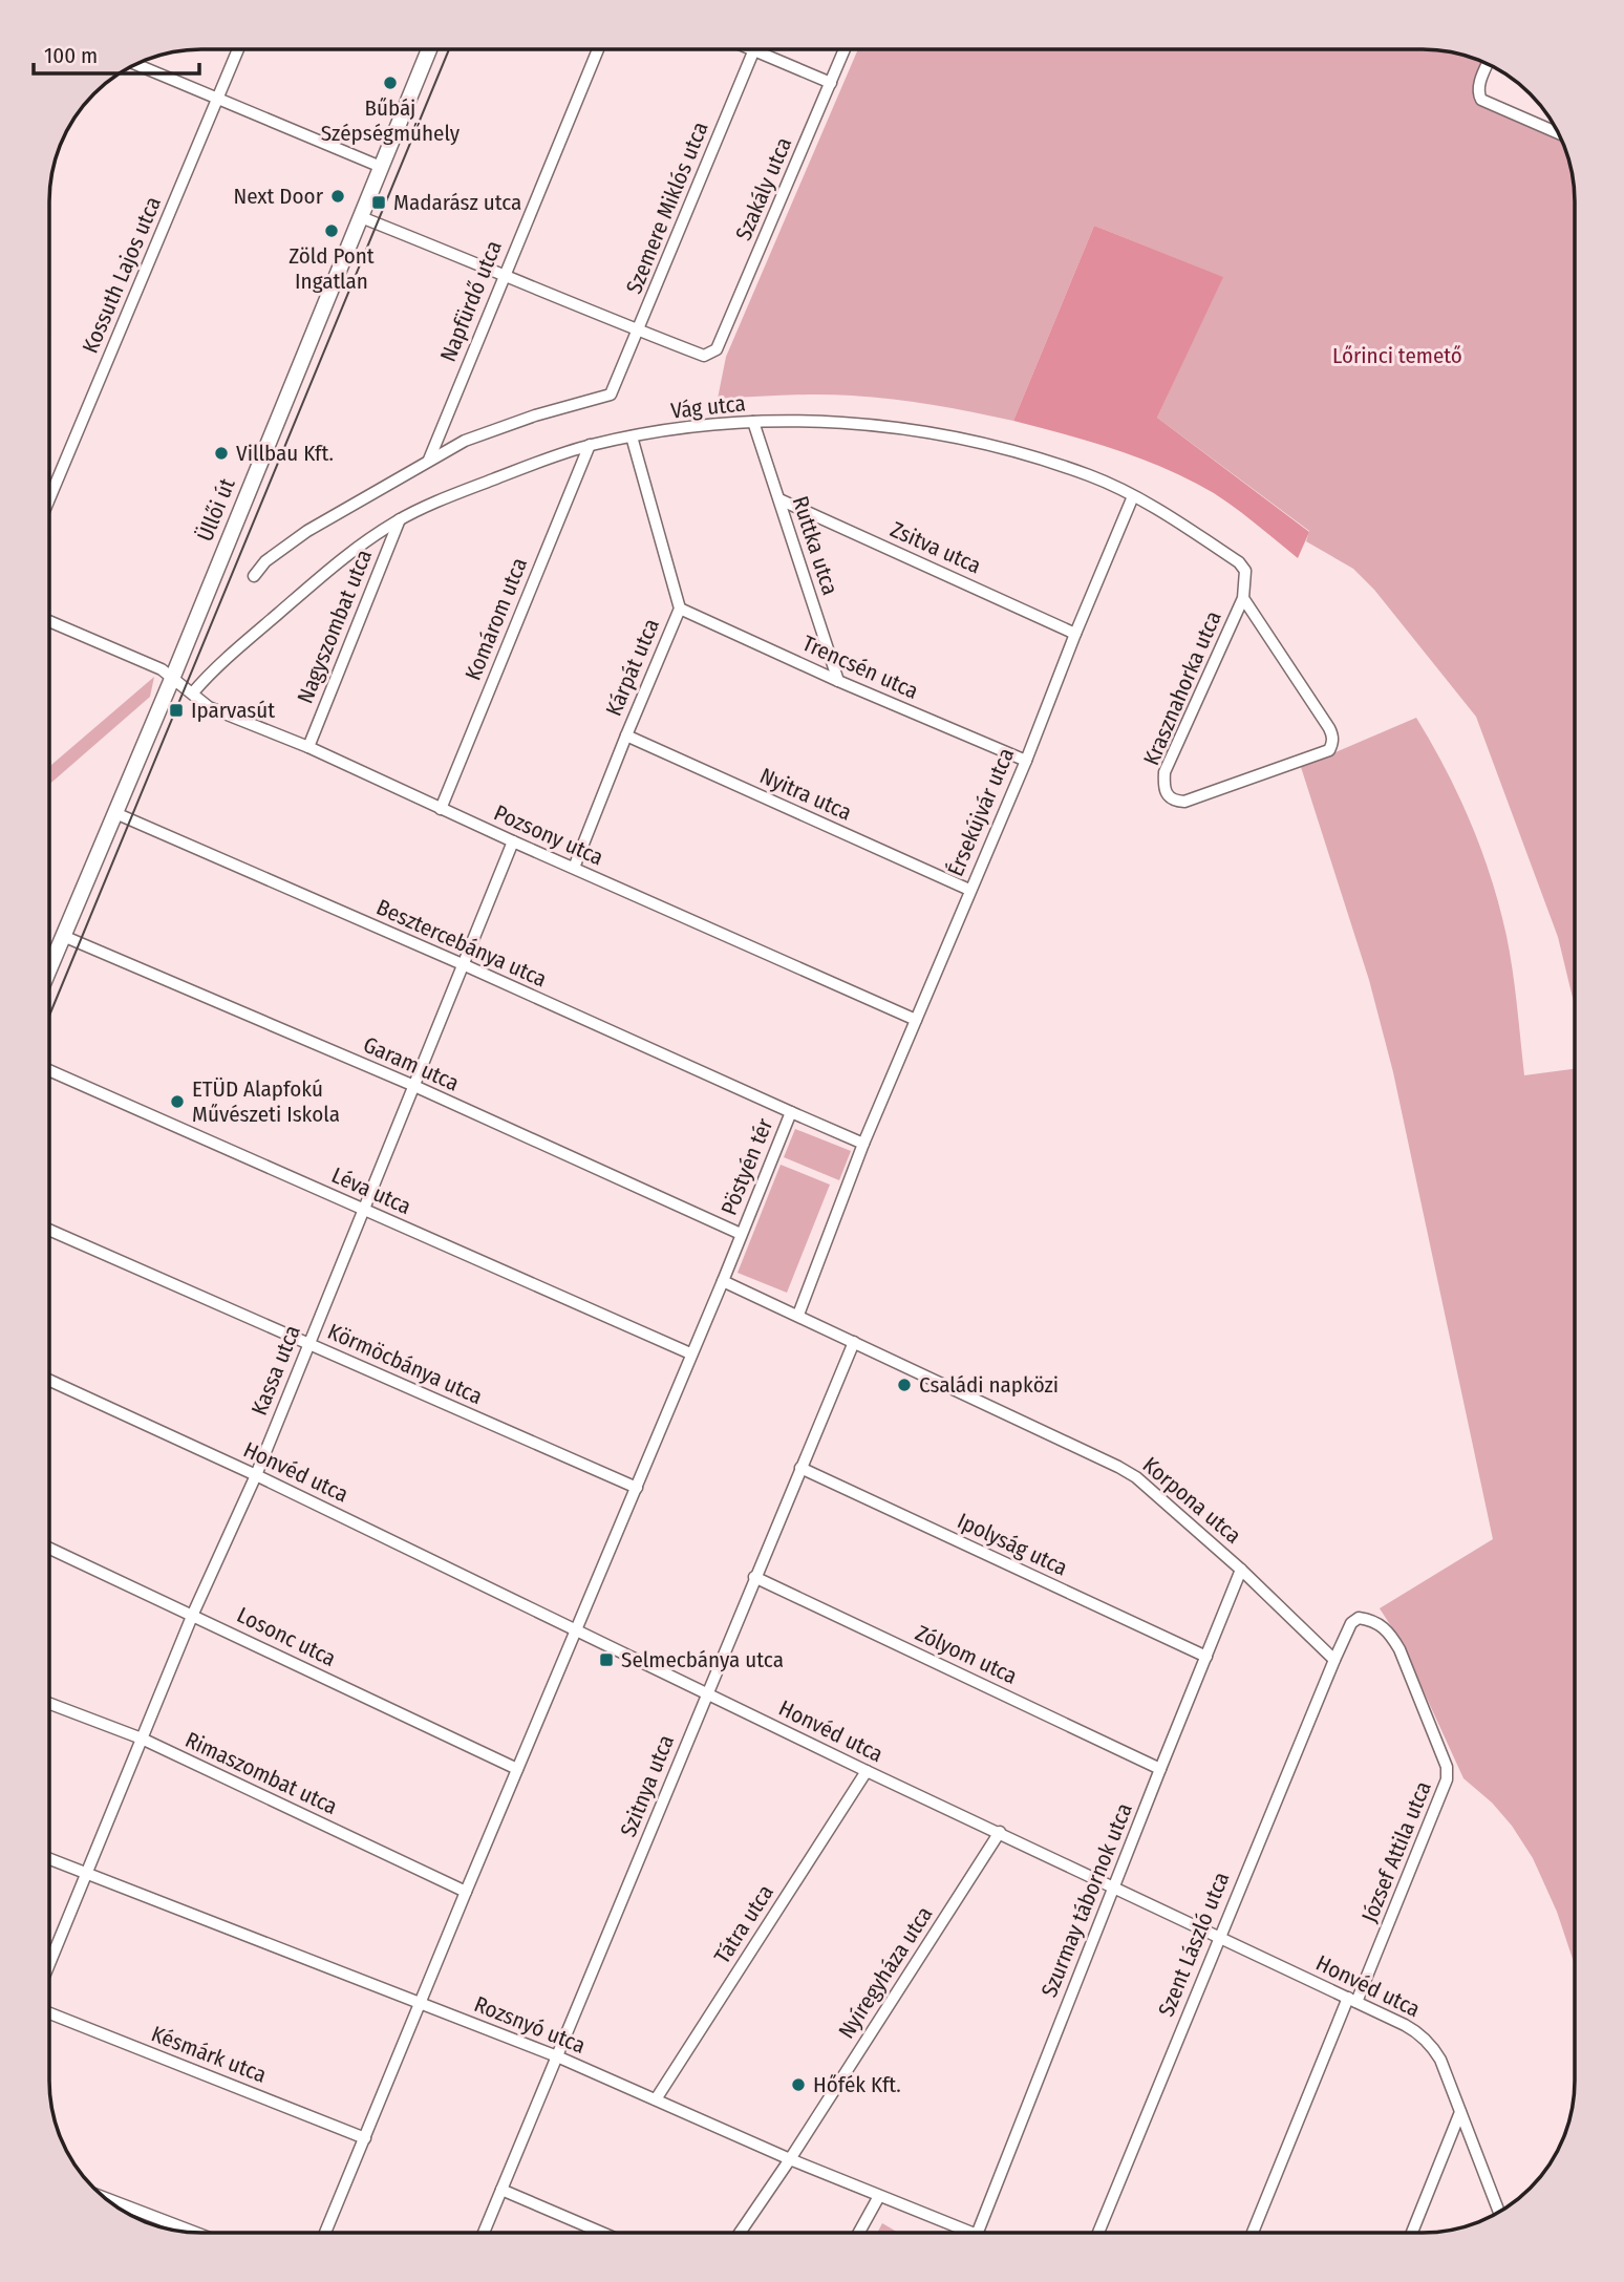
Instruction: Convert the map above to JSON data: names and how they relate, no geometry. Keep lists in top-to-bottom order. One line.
{"streets":{"main road":["Üllői út"],"street":["Szakály utca","Szemere Miklós utca","Kossuth Lajos utca","Napfürdő utca","Vág utca","Ruttka utca","Zsitva utca","Komárom utca","Nagyszombat utca","Kárpát utca","Trencsén utca","Krasznahorka utca","Nyitra utca","Érsekújvár utca","Pozsony utca","Besztercebánya utca","Garam utca","Pöstyén tér","Léva utca","Körmöcbánya utca","Kassa utca","Honvéd utca","Korpona utca","Ipolyság utca","Losonc utca","Zólyom utca","Rimaszombat utca","Szitnya utca","József Attila utca","Szurmay tábornok utca","Tátra utca","Szent László utca","Nyíregyháza utca","Rozsnyó utca","Késmárk utca"]},"crossings":[["Szakály utca","Szemere Miklós utca"],["Szemere Miklós utca","Napfürdő utca"],["Vág utca","Ruttka utca"],["Vág utca","Komárom utca"],["Vág utca","Nagyszombat utca"],["Vág utca","Kárpát utca"],["Vág utca","Krasznahorka utca"],["Vág utca","Érsekújvár utca"],["Vág utca","Pozsony utca"],["Üllői út","Pozsony utca"],["Üllői út","Besztercebánya utca"],["Üllői út","Garam utca"],["Ruttka utca","Zsitva utca"],["Ruttka utca","Trencsén utca"],["Zsitva utca","Érsekújvár utca"],["Komárom utca","Pozsony utca"],["Nagyszombat utca","Pozsony utca"],["Kárpát utca","Trencsén utca"],["Kárpát utca","Nyitra utca"],["Kárpát utca","Pozsony utca"],["Trencsén utca","Érsekújvár utca"],["Nyitra utca","Érsekújvár utca"],["Érsekújvár utca","Pozsony utca"],["Érsekújvár utca","Pöstyén tér"],["Pozsony utca","Kassa utca"],["Besztercebánya utca","Pöstyén tér"],["Besztercebánya utca","Kassa utca"],["Garam utca","Pöstyén tér"],["Garam utca","Kassa utca"],["Léva utca","Kassa utca"],["Körmöcbánya utca","Kassa utca"],["Kassa utca","Honvéd utca"],["Kassa utca","Losonc utca"],["Kassa utca","Rimaszombat utca"],["Kassa utca","Rozsnyó utca"],["Honvéd utca","Szitnya utca"],["Honvéd utca","József Attila utca"],["Honvéd utca","Szurmay tábornok utca"],["Honvéd utca","Tátra utca"],["Honvéd utca","Szent László utca"],["Honvéd utca","Nyíregyháza utca"],["Korpona utca","Szitnya utca"],["Korpona utca","József Attila utca"],["Korpona utca","Szurmay tábornok utca"],["Korpona utca","Szent László utca"],["Ipolyság utca","Szitnya utca"],["Ipolyság utca","Szurmay tábornok utca"],["Zólyom utca","Szitnya utca"],["Zólyom utca","Szurmay tábornok utca"],["Szitnya utca","Rozsnyó utca"],["József Attila utca","Szent László utca"],["Tátra utca","Rozsnyó utca"],["Nyíregyháza utca","Rozsnyó utca"]],"parks":["Lőrinci temető"],"places":{"other":["Bűbáj Szépségműhely","Next Door","Zöld Pont Ingatlan","Villbau Kft.","ETÜD Alapfokú Művészeti Iskola","Családi napközi","Hőfék Kft."],"transit":["Madarász utca","Iparvasút","Selmecbánya utca"]},"scale_bar":"100 m"}
